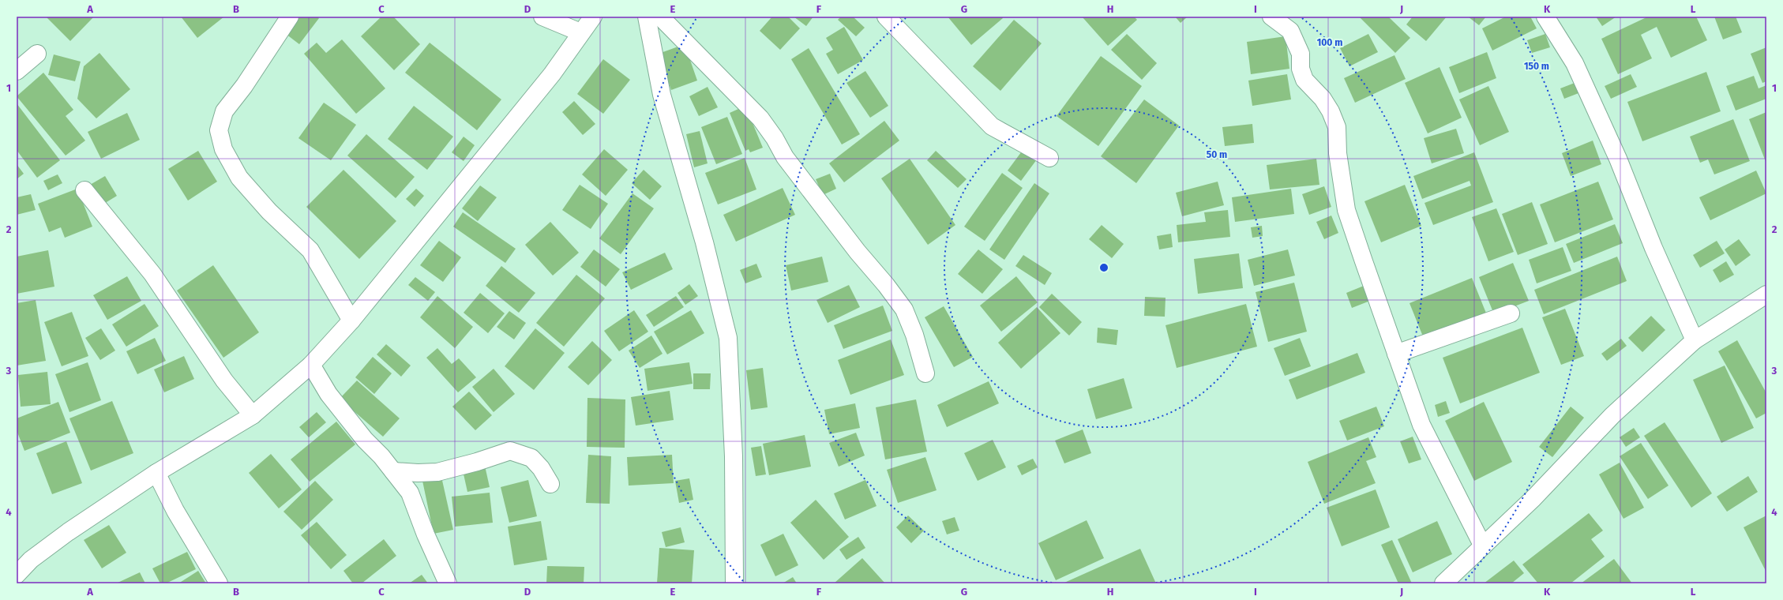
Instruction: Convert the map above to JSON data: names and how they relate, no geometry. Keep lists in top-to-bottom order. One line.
{"grid":{"columns":["A","B","C","D","E","F","G","H","I","J","K","L"],"rows":["1","2","3","4"]},"rings":["100 m","150 m","50 m"]}
